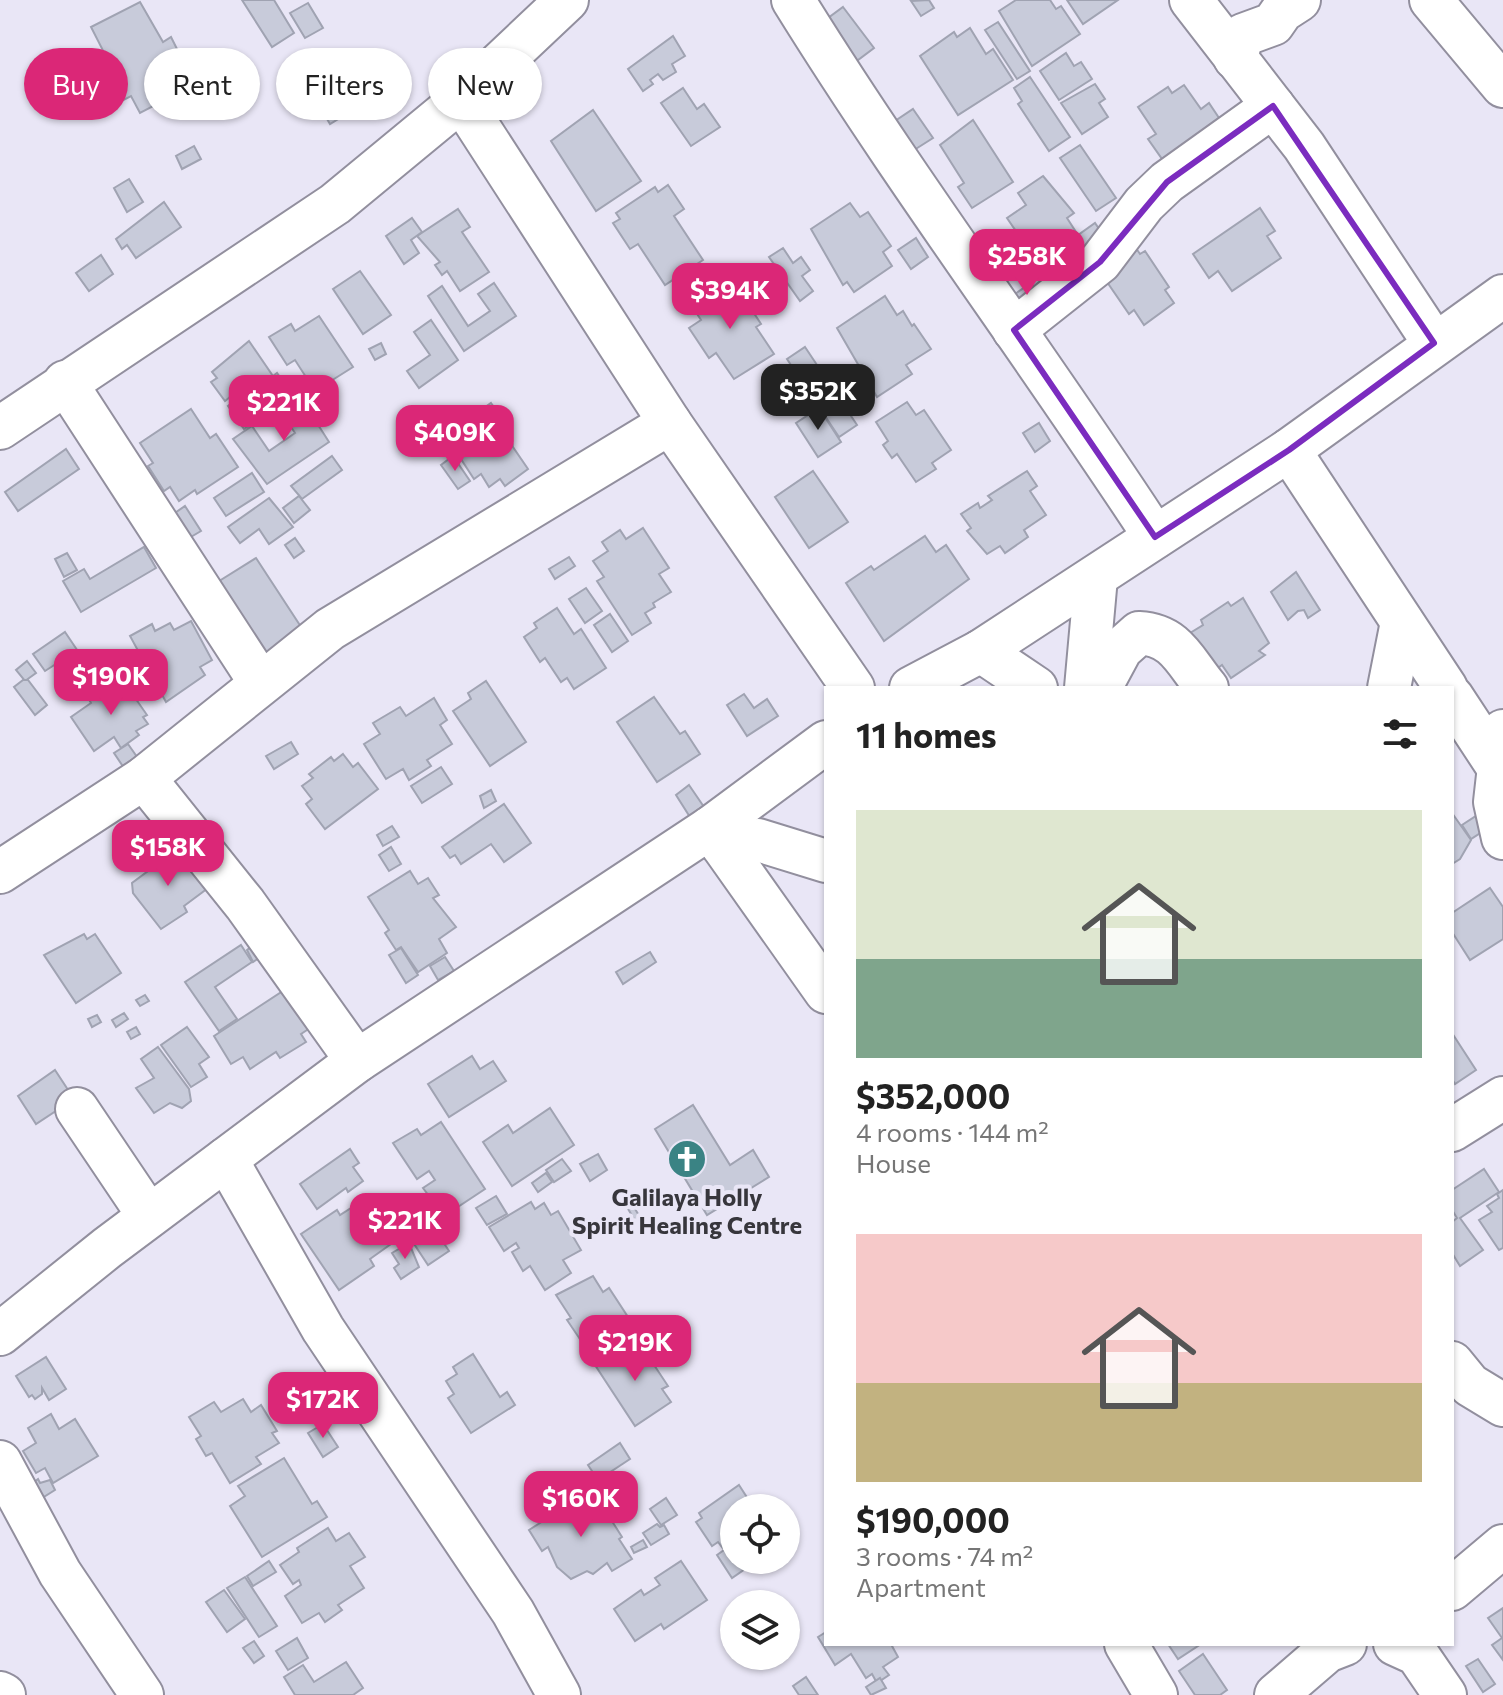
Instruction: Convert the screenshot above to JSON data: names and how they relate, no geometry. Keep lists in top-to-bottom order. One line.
{"places":{"church":["Galilaya Holly Spirit Healing Centre"]},"page":{"chip":["Buy","Rent","Filters","New"],"price":["$258K","$394K","$352K","$221K","$409K","$190K","$158K","$221K","$219K","$172K","$160K"],"heading":"11 homes","list":[{"name":"$352,000","note":"4 rooms · 144 m² · House"},{"name":"$190,000","note":"3 rooms · 74 m² · Apartment"}]}}
